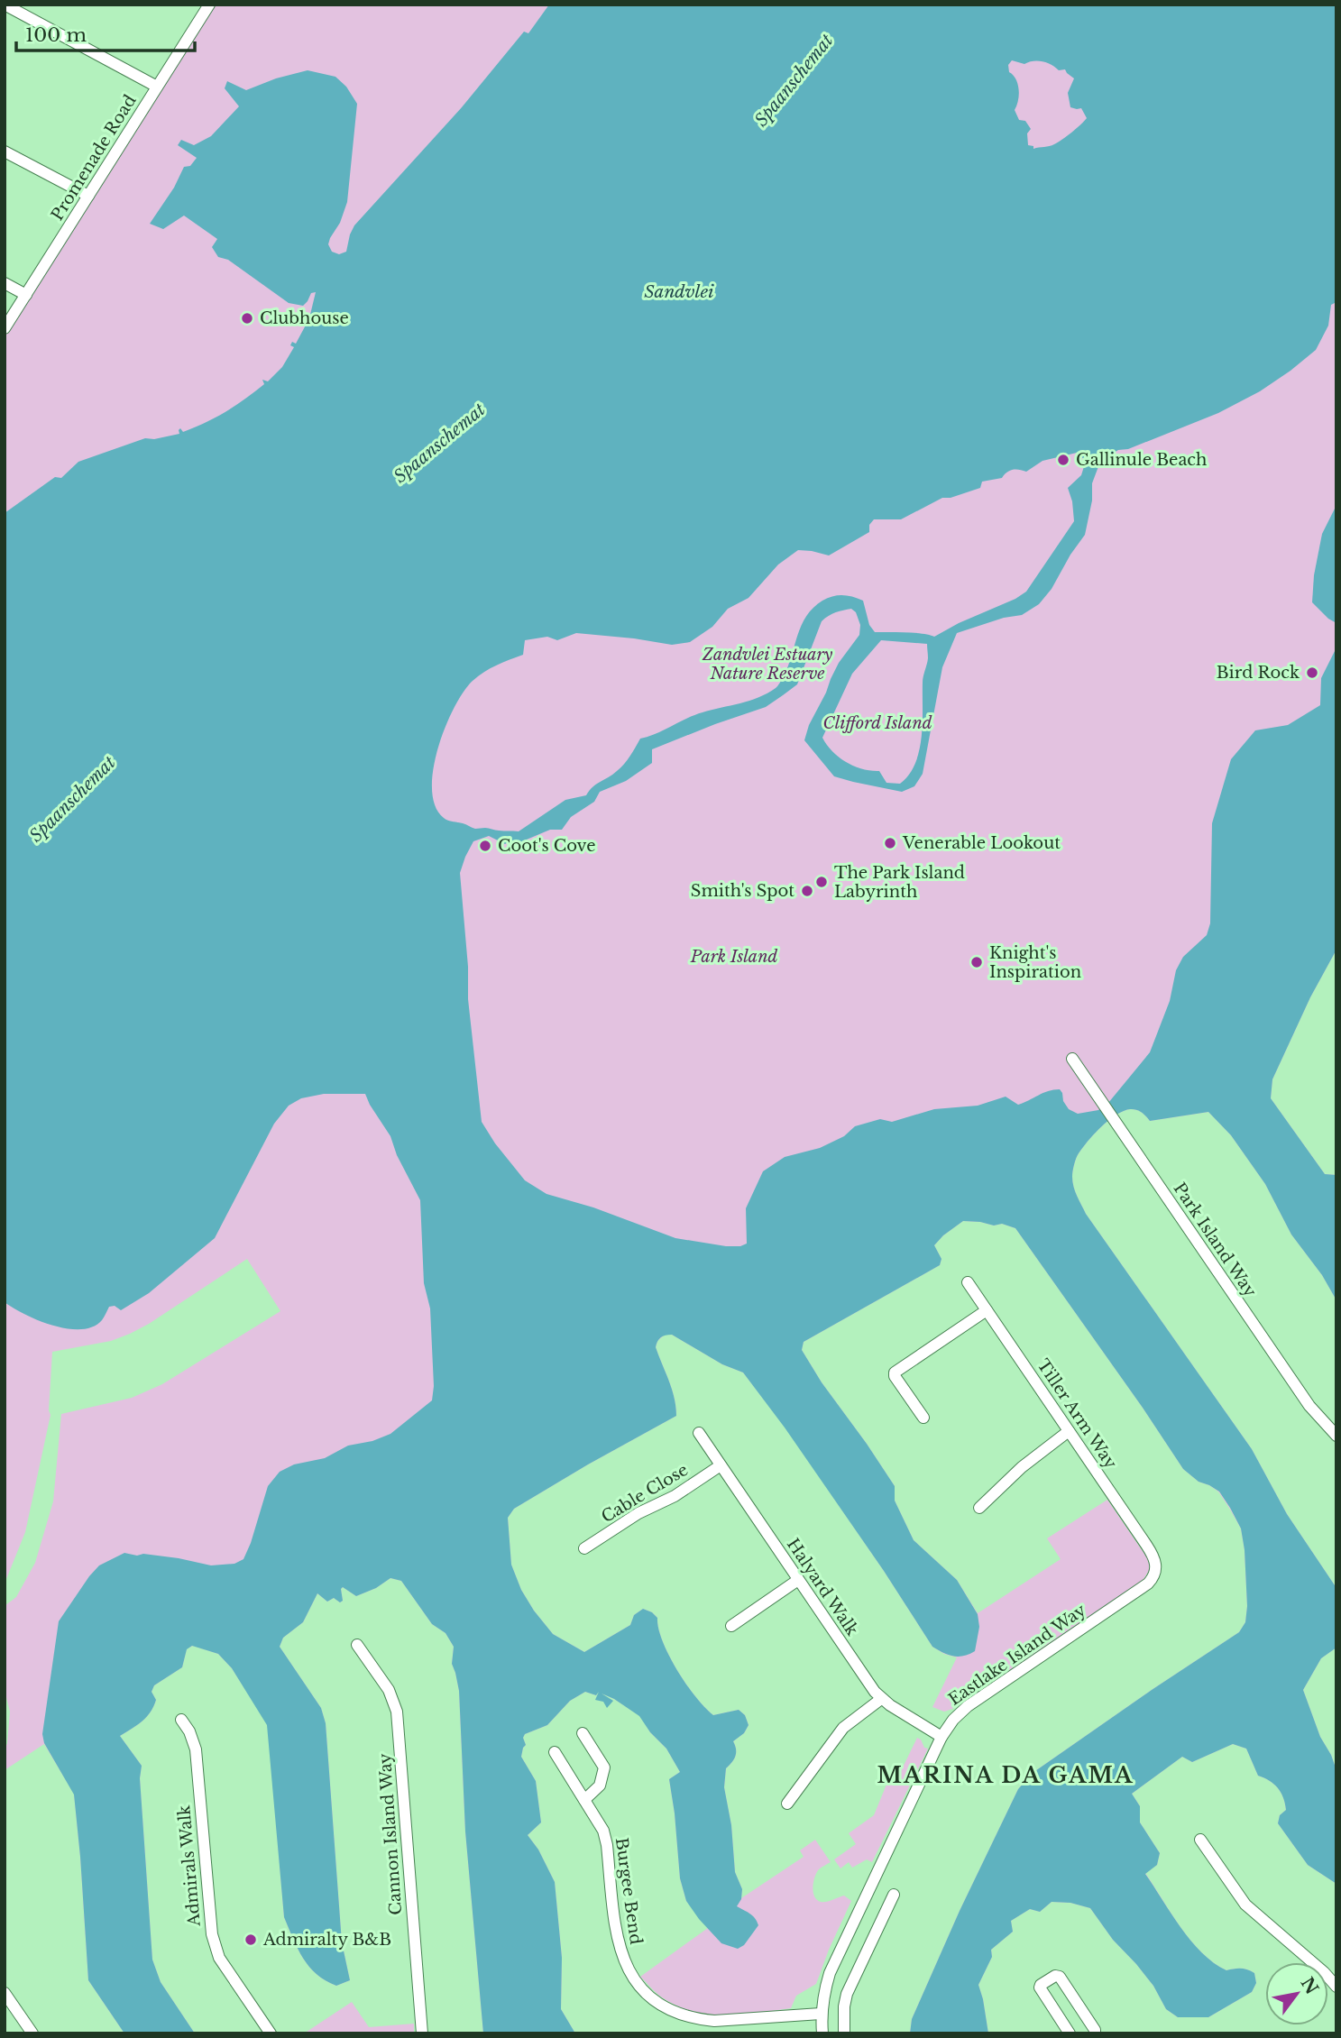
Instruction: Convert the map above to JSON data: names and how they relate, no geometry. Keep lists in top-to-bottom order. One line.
{"streets":{"street":["Promenade Road","Park Island Way","Tiller Arm Way","Cable Close","Halyard Walk","Eastlake Island Way","Cannon Island Way","Admirals Walk","Burgee Bend"]},"crossings":[["Tiller Arm Way","Eastlake Island Way"],["Cable Close","Halyard Walk"],["Halyard Walk","Eastlake Island Way"],["Eastlake Island Way","Burgee Bend"]],"districts":["MARINA DA GAMA"],"water":["Spaanschemat","Sandvlei"],"parks":["Zandvlei Estuary Nature Reserve","Clifford Island","Park Island"],"places":["Clubhouse","Gallinule Beach","Bird Rock","Venerable Lookout","Coot's Cove","The Park Island Labyrinth","Smith's Spot","Knight's Inspiration","Admiralty B&B"],"scale_bar":"100 m","north":"top right"}
